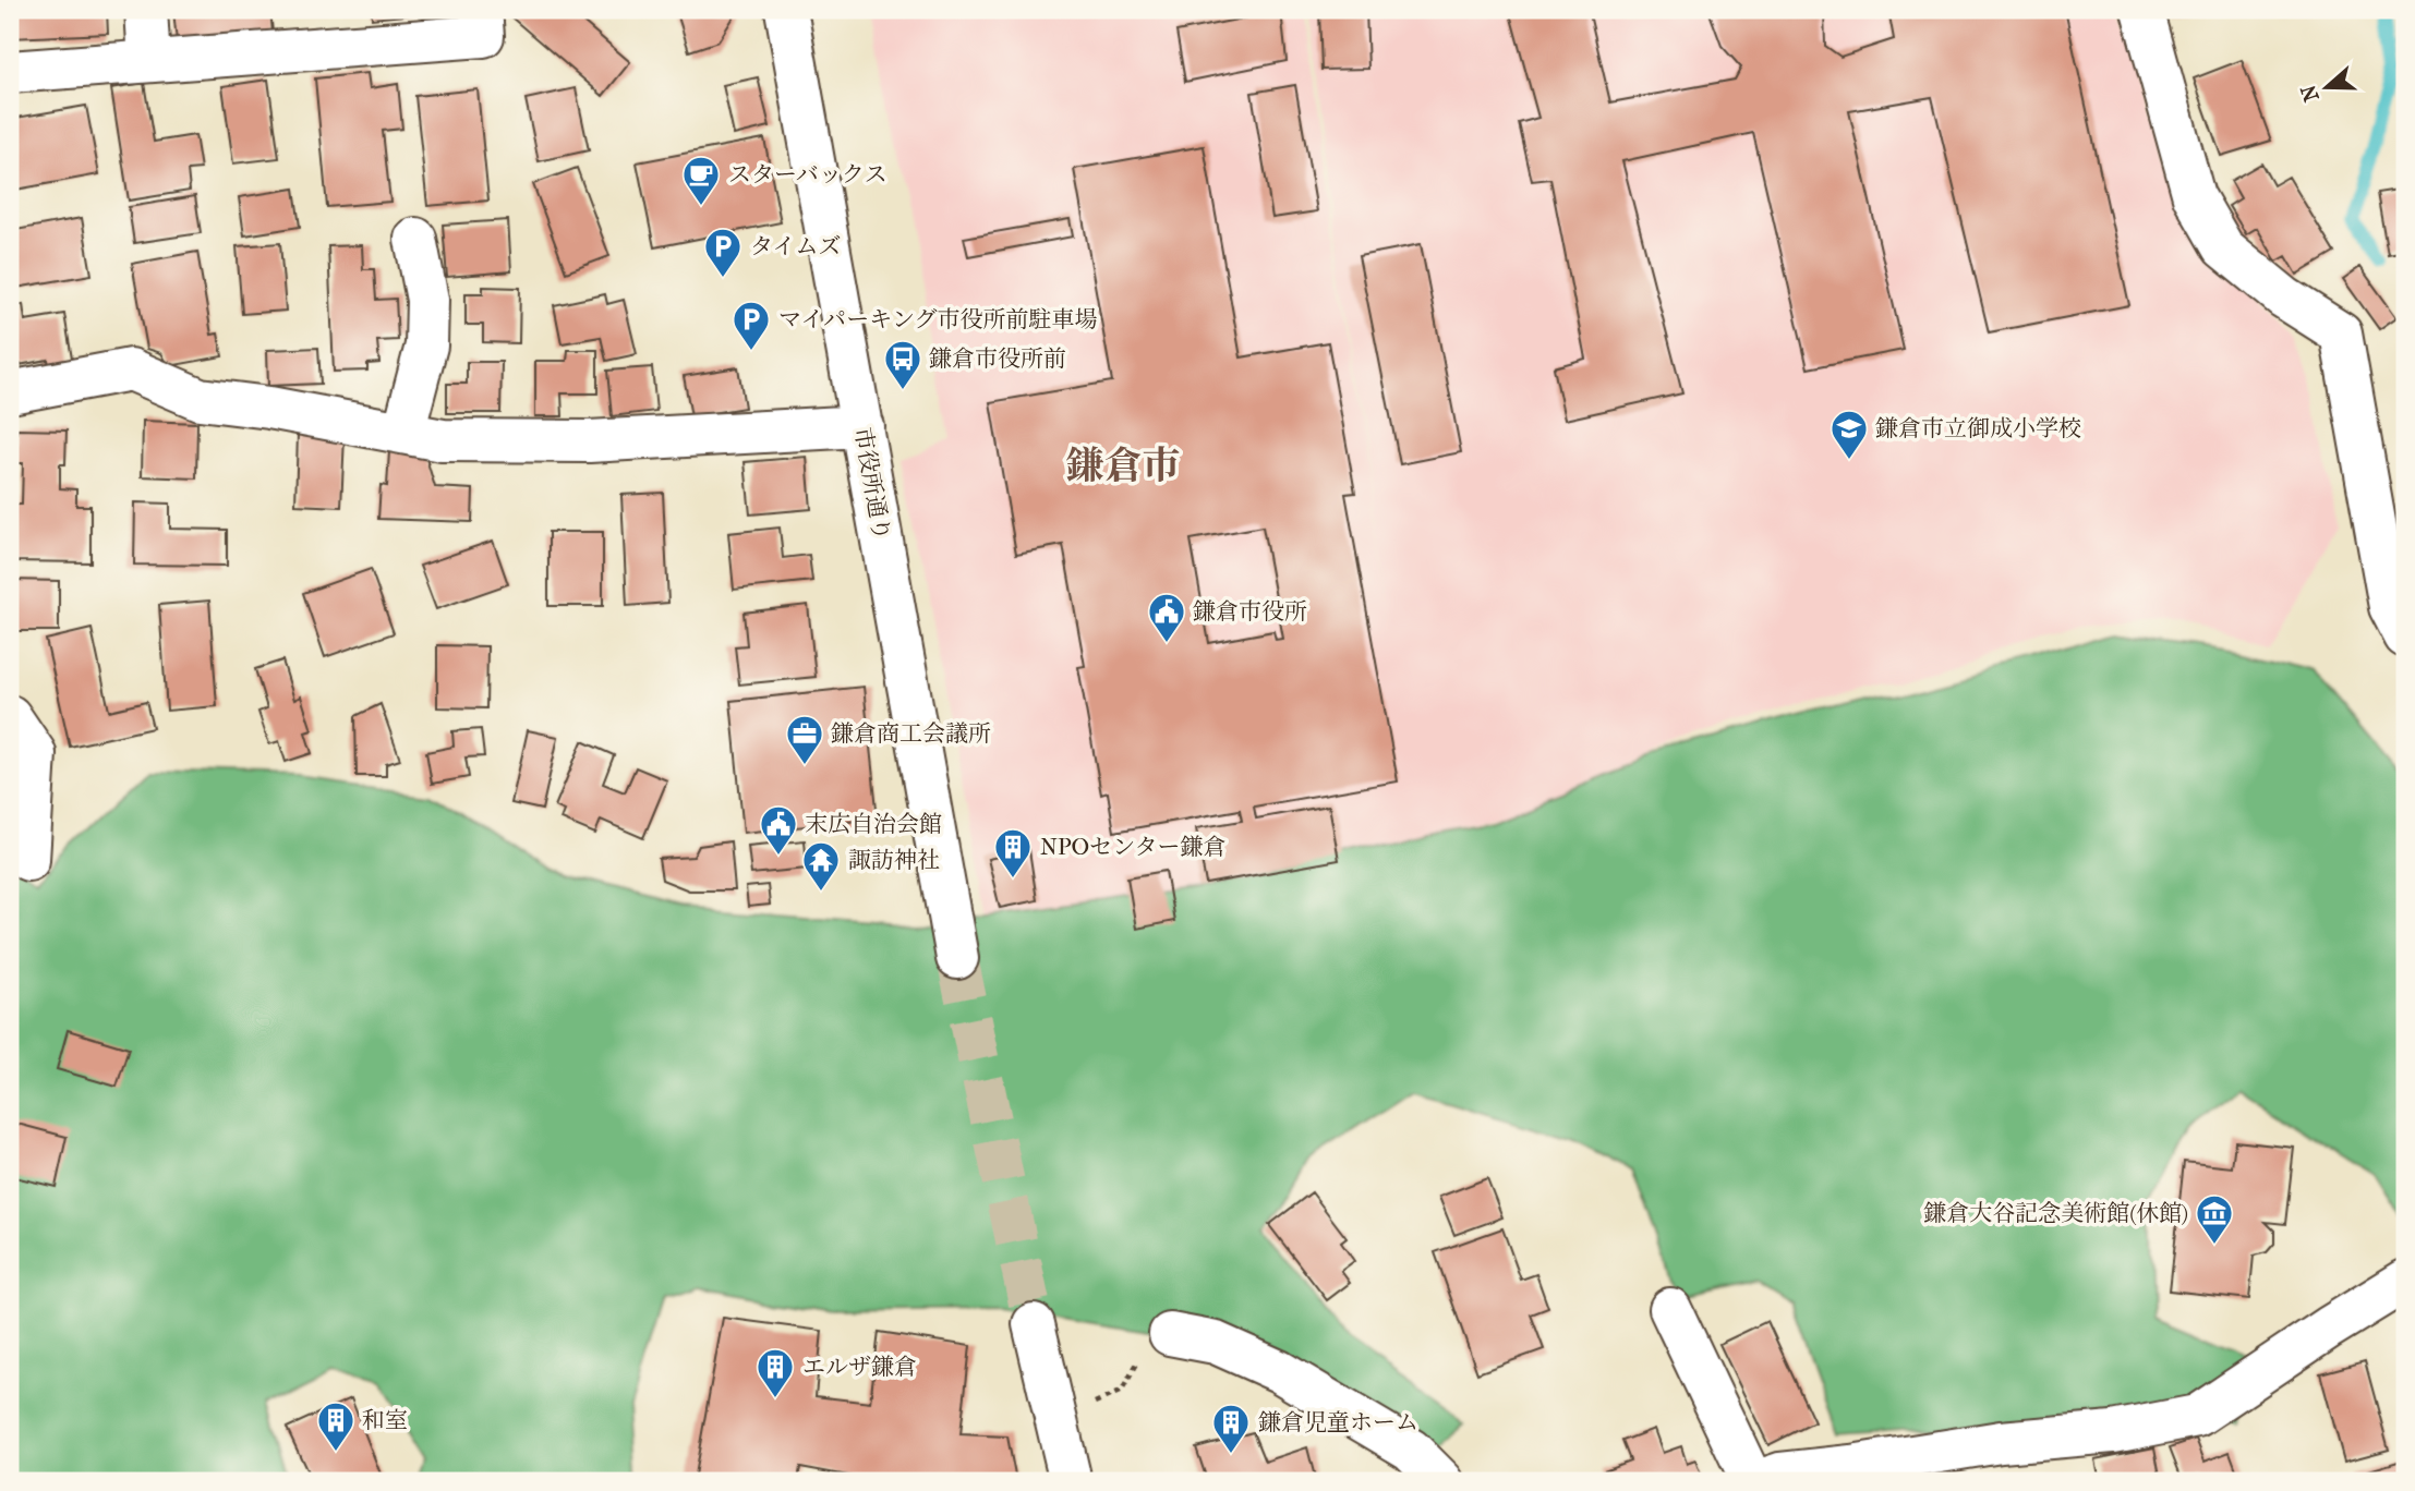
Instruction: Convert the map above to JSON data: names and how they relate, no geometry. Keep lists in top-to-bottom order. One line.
{"streets":{"street":["市役所通り"]},"districts":["鎌倉市"],"places":{"cafe":["スターバックス"],"parking":["タイムズ","マイパーキング市役所前駐車場"],"bus stop":["鎌倉市役所前"],"school or university":["鎌倉市立御成小学校"],"public building":["鎌倉市役所","末広自治会館"],"office":["鎌倉商工会議所"],"building":["NPOセンター鎌倉","エルザ鎌倉","和室","鎌倉児童ホーム"],"temple":["諏訪神社"],"museum":["鎌倉大谷記念美術館(休館)"]},"north":"left"}
